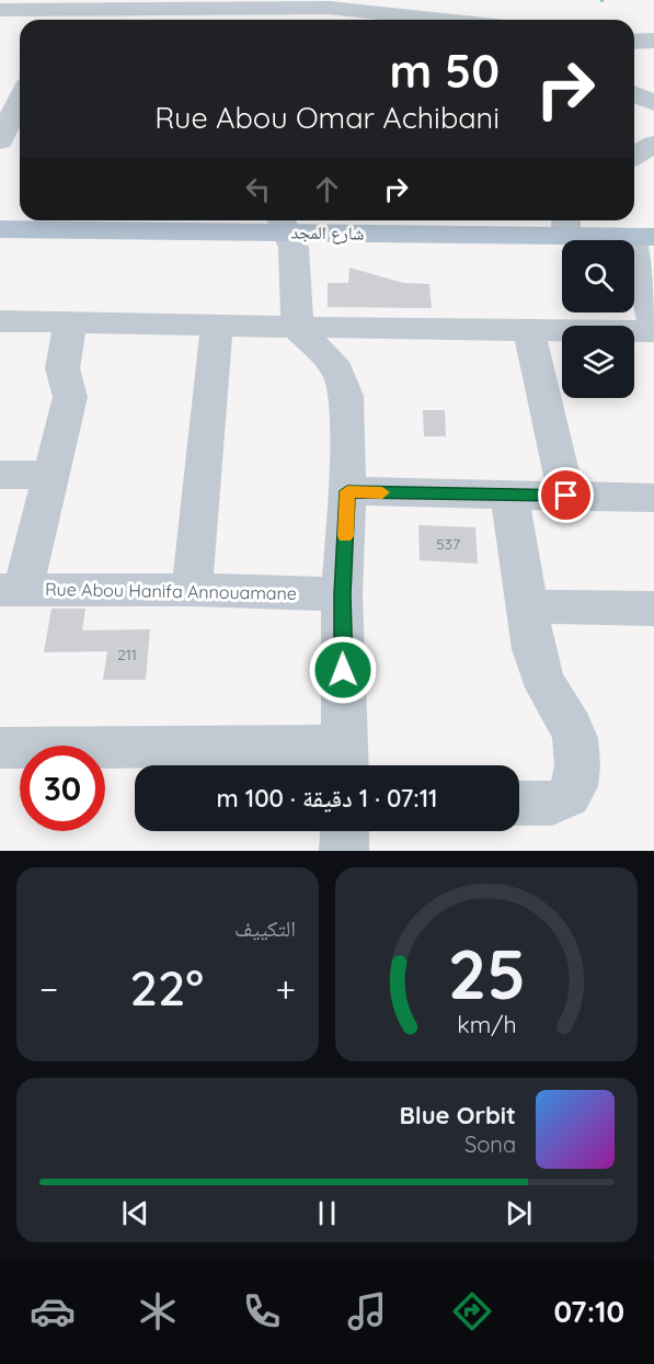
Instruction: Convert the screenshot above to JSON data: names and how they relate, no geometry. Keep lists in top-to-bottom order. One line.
{"streets":{"main road":["شارع المجد"],"street":["Rue Abou Hanifa Annouamane"]},"house_numbers":["537","211"],"page":{"turn":["50 m","Rue Abou Omar Achibani"],"limit":"30","trip":"07:11 · 1 دقيقة · 100 m","tile":"التكييف","heat":["−","22°","+"],"song":["Blue Orbit","Sona"],"tabs":"07:10","gauge":["25","km/h"]}}
